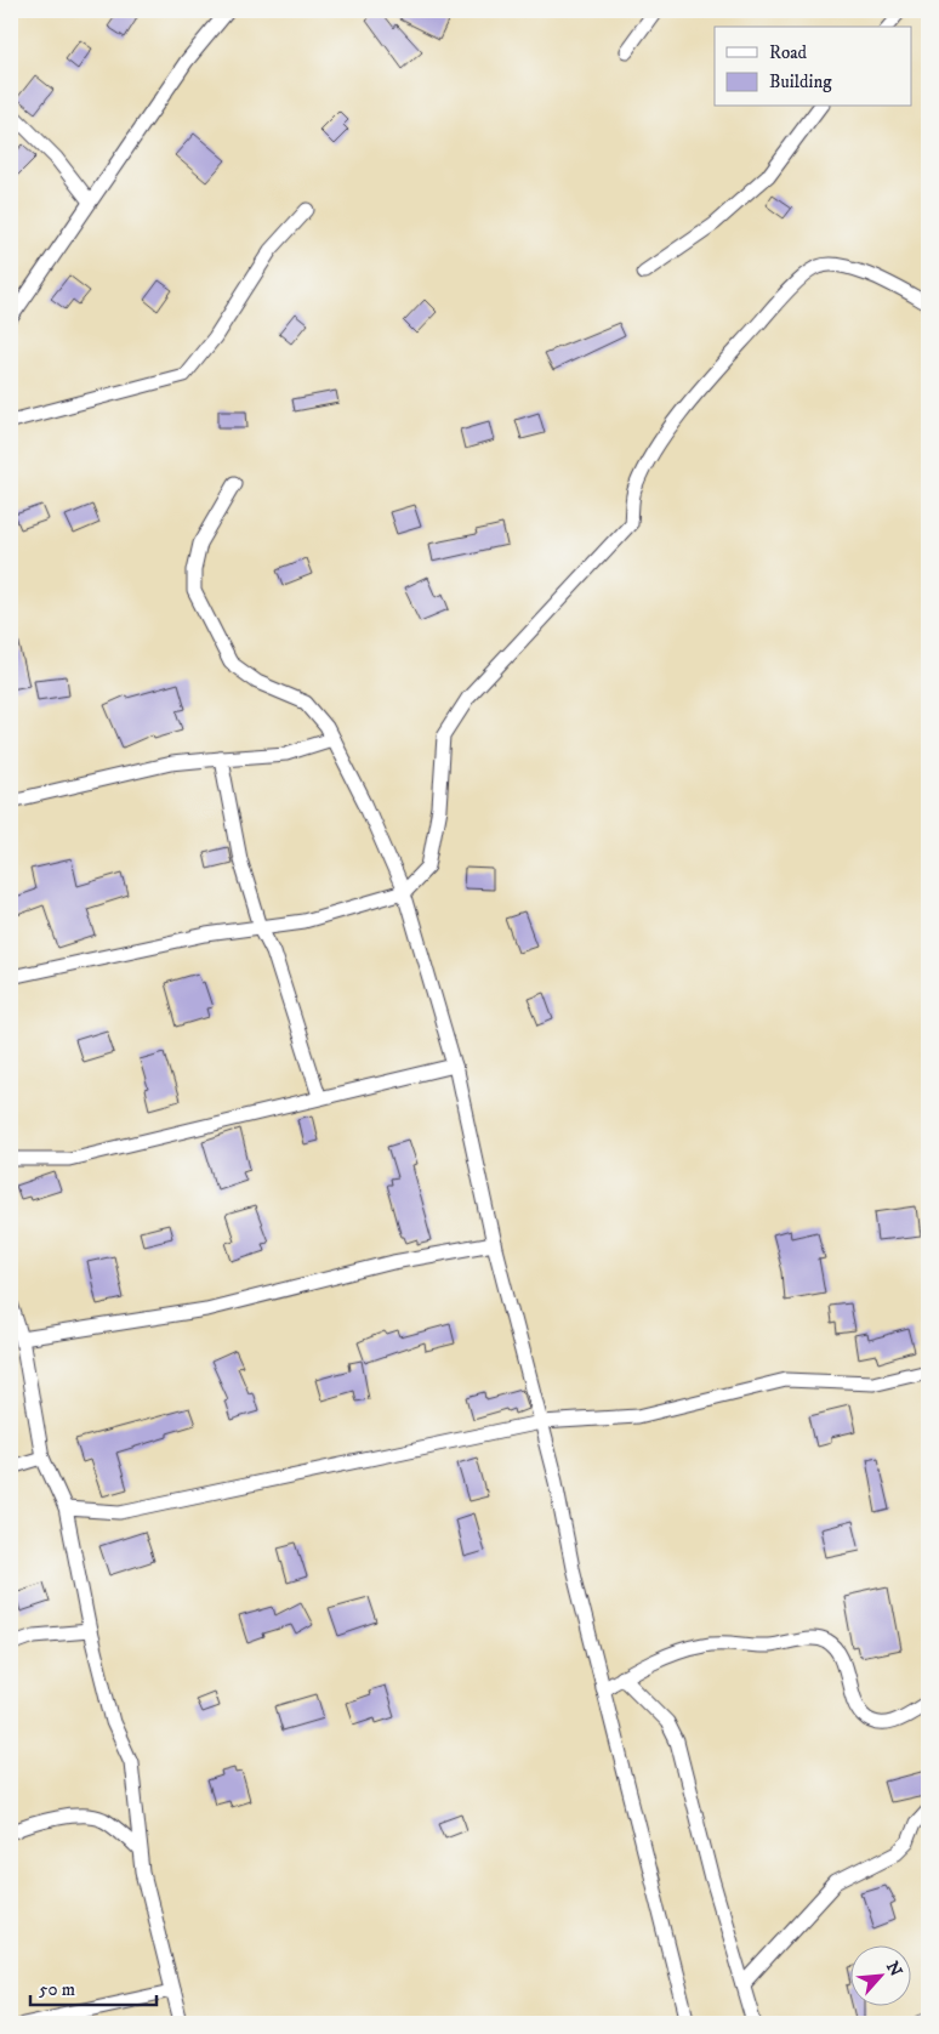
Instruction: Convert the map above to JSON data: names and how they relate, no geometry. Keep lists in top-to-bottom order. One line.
{"legend":["Road","Building"],"scale_bar":"50 m","north":"top right"}
